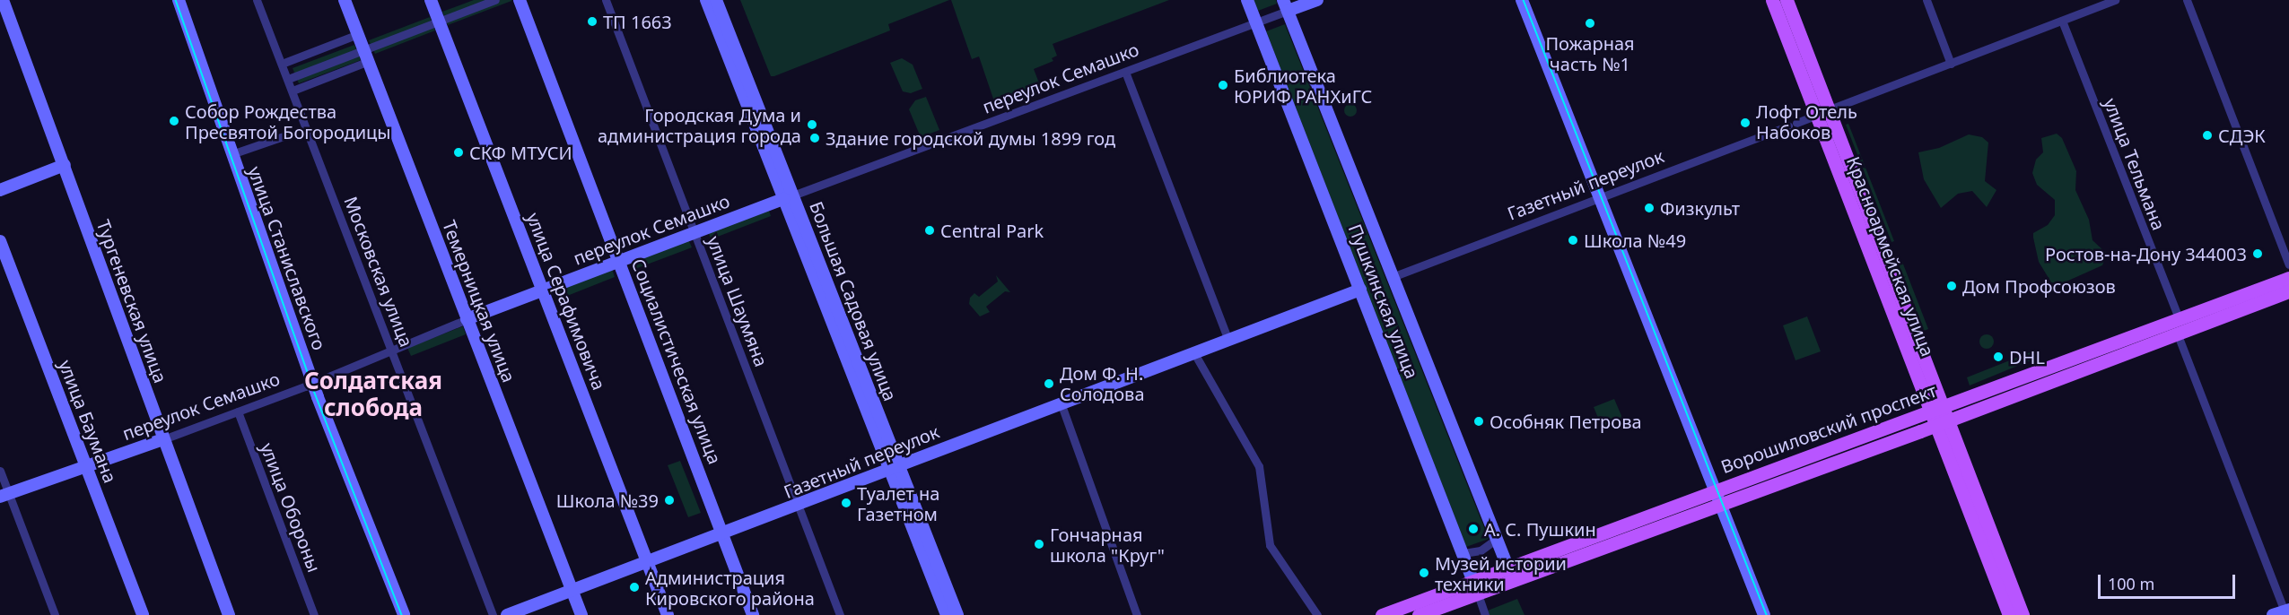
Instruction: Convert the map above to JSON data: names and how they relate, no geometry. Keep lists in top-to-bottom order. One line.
{"streets":{"main road":["Красноармейская улица","Ворошиловский проспект"],"street":["переулок Семашко","улица Тельмана","Газетный переулок","улица Станиславского","Московская улица","Тургеневская улица","Темерницкая улица","улица Серафимовича","улица Шаумяна","Большая Садовая улица","Пушкинская улица","Социалистическая улица","улица Баумана","улица Обороны"]},"crossings":[["переулок Семашко","улица Станиславского"],["переулок Семашко","Московская улица"],["переулок Семашко","Тургеневская улица"],["переулок Семашко","Темерницкая улица"],["переулок Семашко","улица Серафимовича"],["переулок Семашко","улица Шаумяна"],["переулок Семашко","Большая Садовая улица"],["переулок Семашко","Пушкинская улица"],["переулок Семашко","Социалистическая улица"],["переулок Семашко","улица Баумана"],["переулок Семашко","улица Обороны"],["улица Тельмана","Газетный переулок"],["улица Тельмана","Ворошиловский проспект"],["Газетный переулок","Красноармейская улица"],["Газетный переулок","Темерницкая улица"],["Газетный переулок","улица Серафимовича"],["Газетный переулок","улица Шаумяна"],["Газетный переулок","Большая Садовая улица"],["Газетный переулок","Пушкинская улица"],["Газетный переулок","Социалистическая улица"],["Красноармейская улица","Ворошиловский проспект"],["Пушкинская улица","Ворошиловский проспект"]],"districts":["Солдатская слобода"],"places":["ТП 1663","Пожарная часть №1","Библиотека ЮРИФ РАНХиГС","Собор Рождества Пресвятой Богородицы","Лофт Отель Набоков","Городская Дума и администрация города","СДЭК","Здание городской думы 1899 год","СКФ МТУСИ","Физкульт","Central Park","Школа №49","Ростов-на-Дону 344003","Дом Профсоюзов","DHL","Дом Ф. Н. Солодова","Особняк Петрова","Школа №39","Туалет на Газетном","А. С. Пушкин","Гончарная школа \"Круг\"","Музей истории техники","Администрация Кировского района"],"scale_bar":"100 m"}
